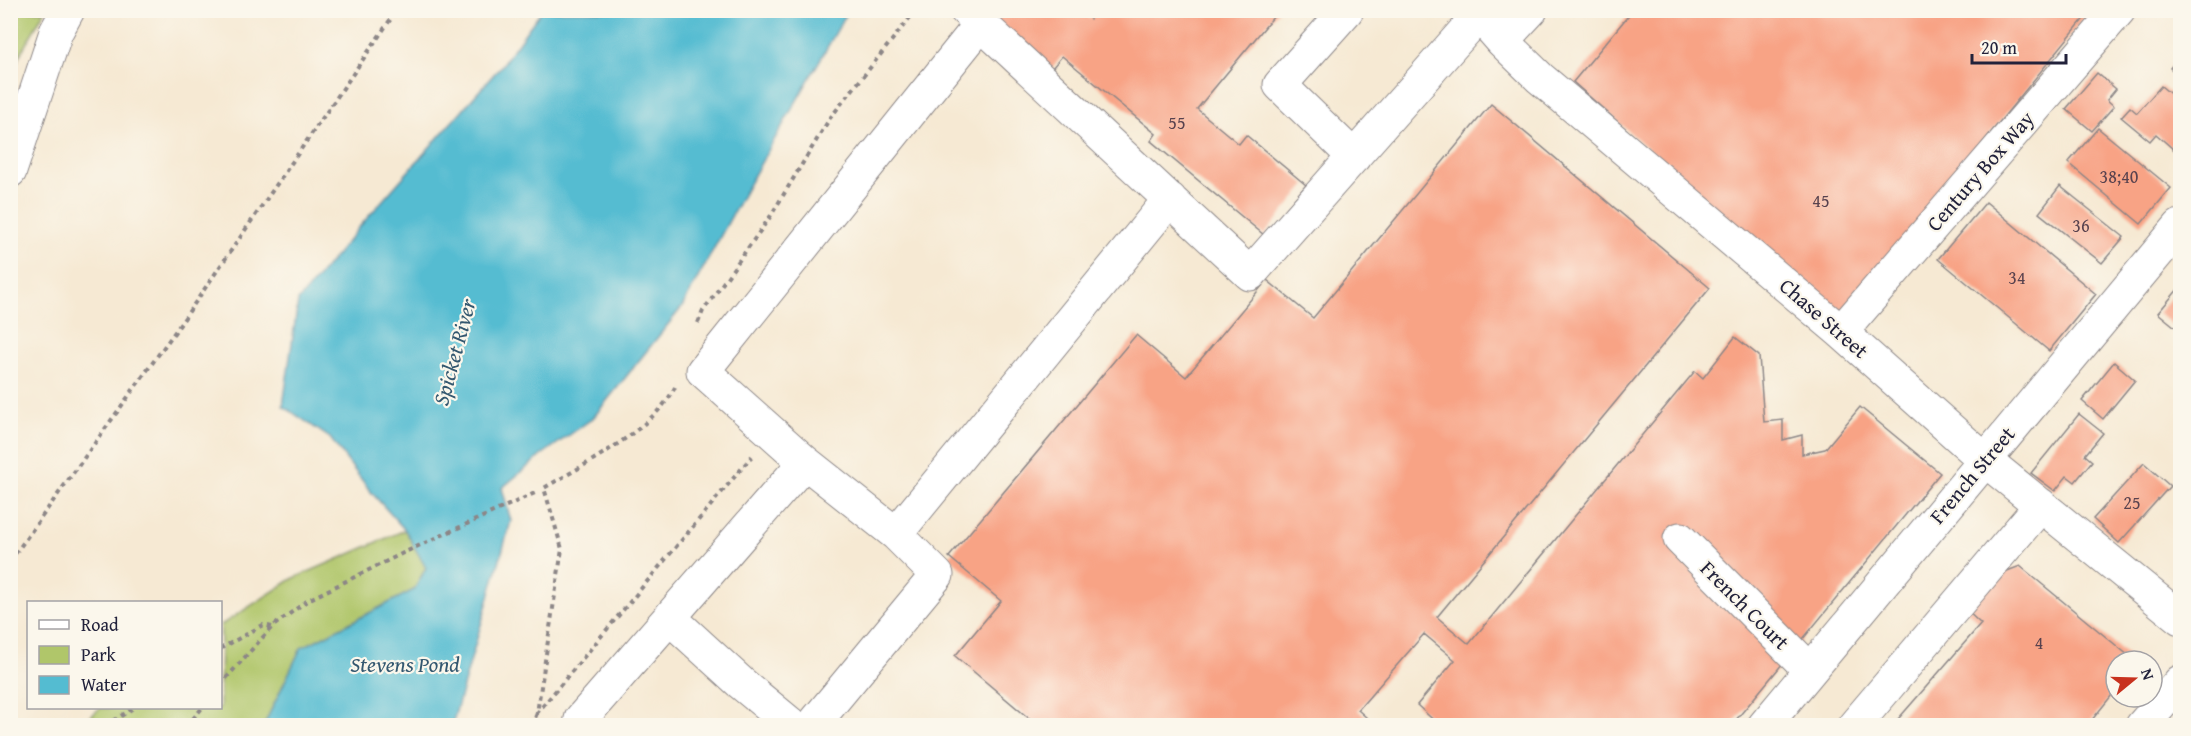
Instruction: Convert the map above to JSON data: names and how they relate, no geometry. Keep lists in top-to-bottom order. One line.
{"streets":{"street":["Century Box Way","Chase Street","French Street","French Court"]},"crossings":[["Century Box Way","Chase Street"],["Chase Street","French Street"],["French Street","French Court"]],"water":["Spicket River","Stevens Pond"],"house_numbers":["55","38;40","45","36","34","25","4"],"legend":["Road","Park","Water"],"scale_bar":"20 m","north":"right"}
